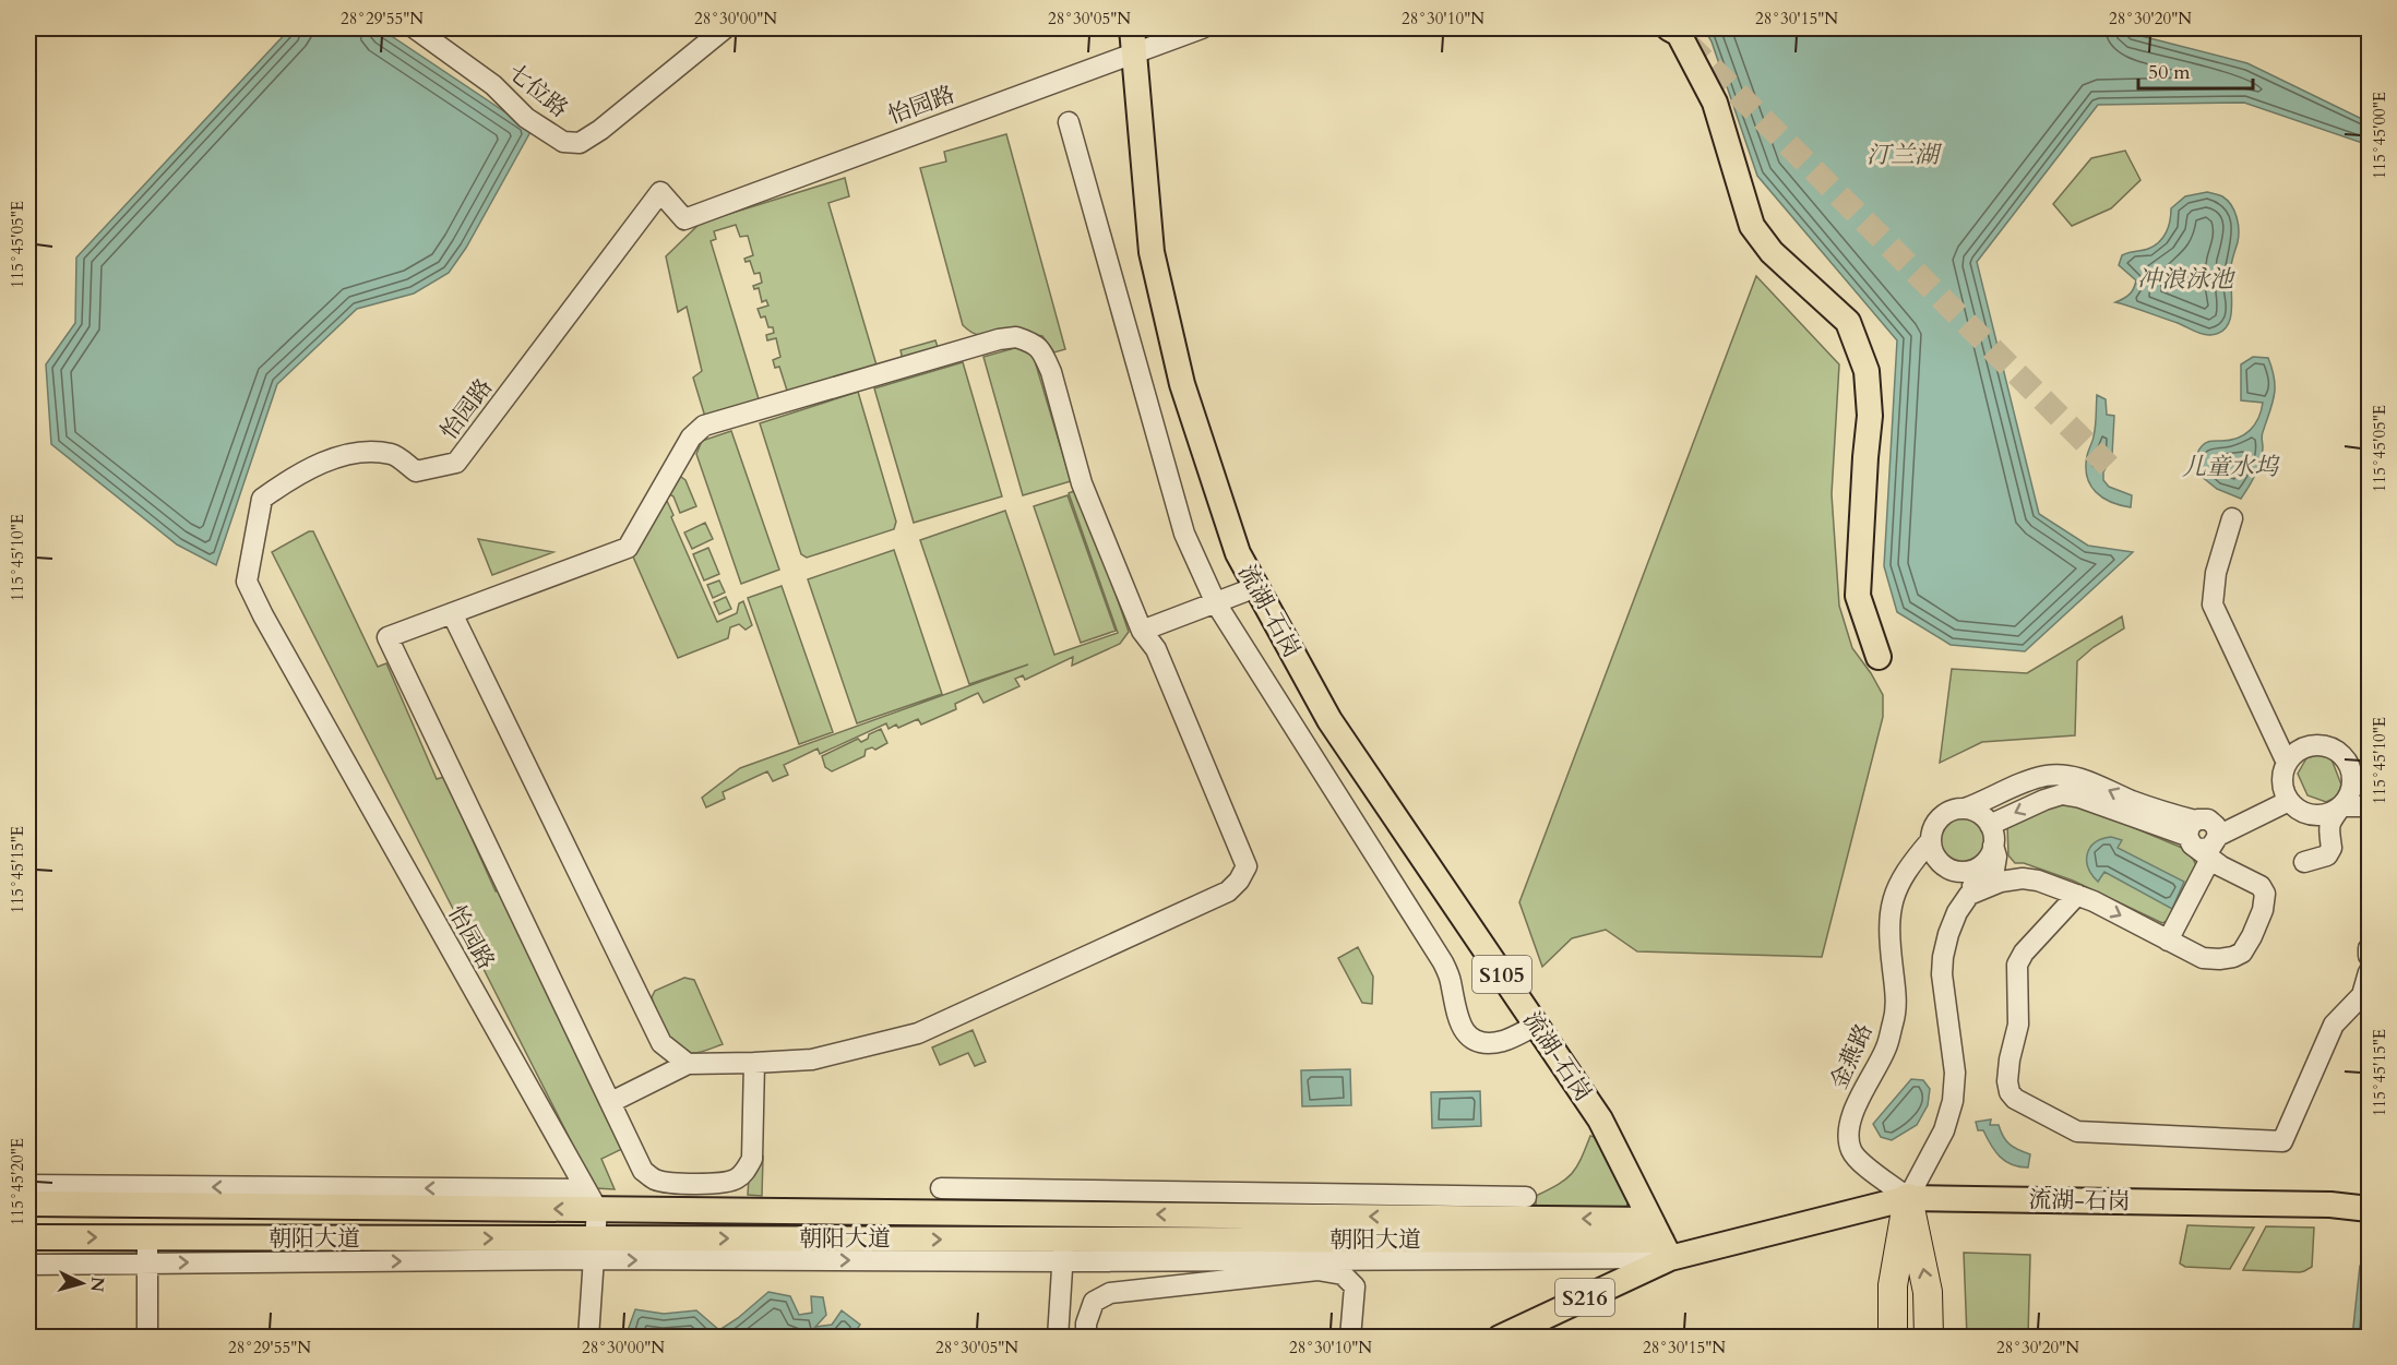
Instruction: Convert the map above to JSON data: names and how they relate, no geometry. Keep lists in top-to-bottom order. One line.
{"streets":{"main road":["流湖-石岗","S105","朝阳大道","S216"],"street":["七位路","怡园路","金燕路"]},"crossings":[["怡园路","流湖-石岗"],["怡园路","朝阳大道"],["流湖-石岗","金燕路"],["流湖-石岗","朝阳大道"],["流湖-石岗","S216"],["朝阳大道","S216"]],"water":["汀兰湖","冲浪泳池","儿童水坞"],"scale_bar":"50 m","north":"right","coordinates":["28°29'55\"N","28°30'00\"N","28°30'05\"N","28°30'10\"N","28°30'15\"N","28°30'20\"N","115°45'00\"E","115°45'05\"E","115°45'10\"E","115°45'15\"E","115°45'20\"E"]}
